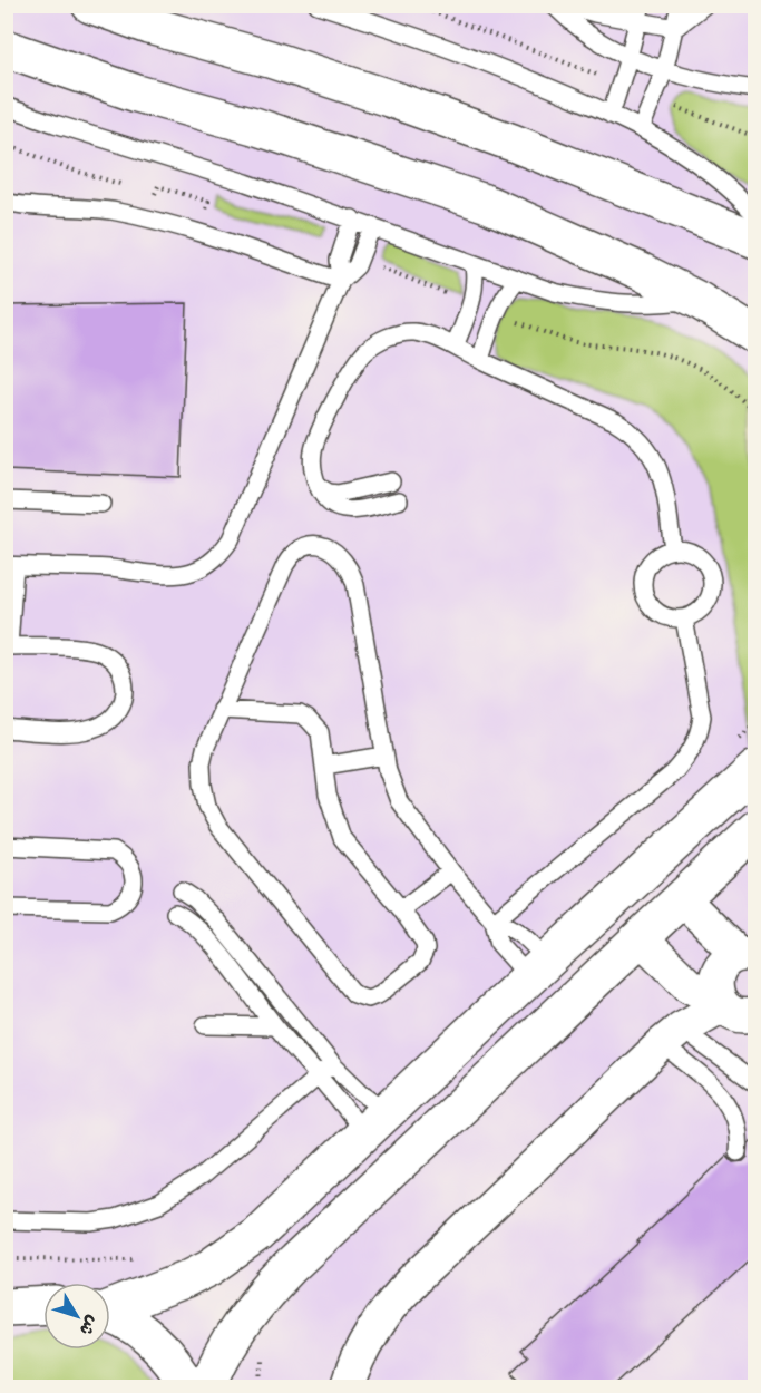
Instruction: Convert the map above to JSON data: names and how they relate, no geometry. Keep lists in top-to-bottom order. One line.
{"north":"bottom right"}
